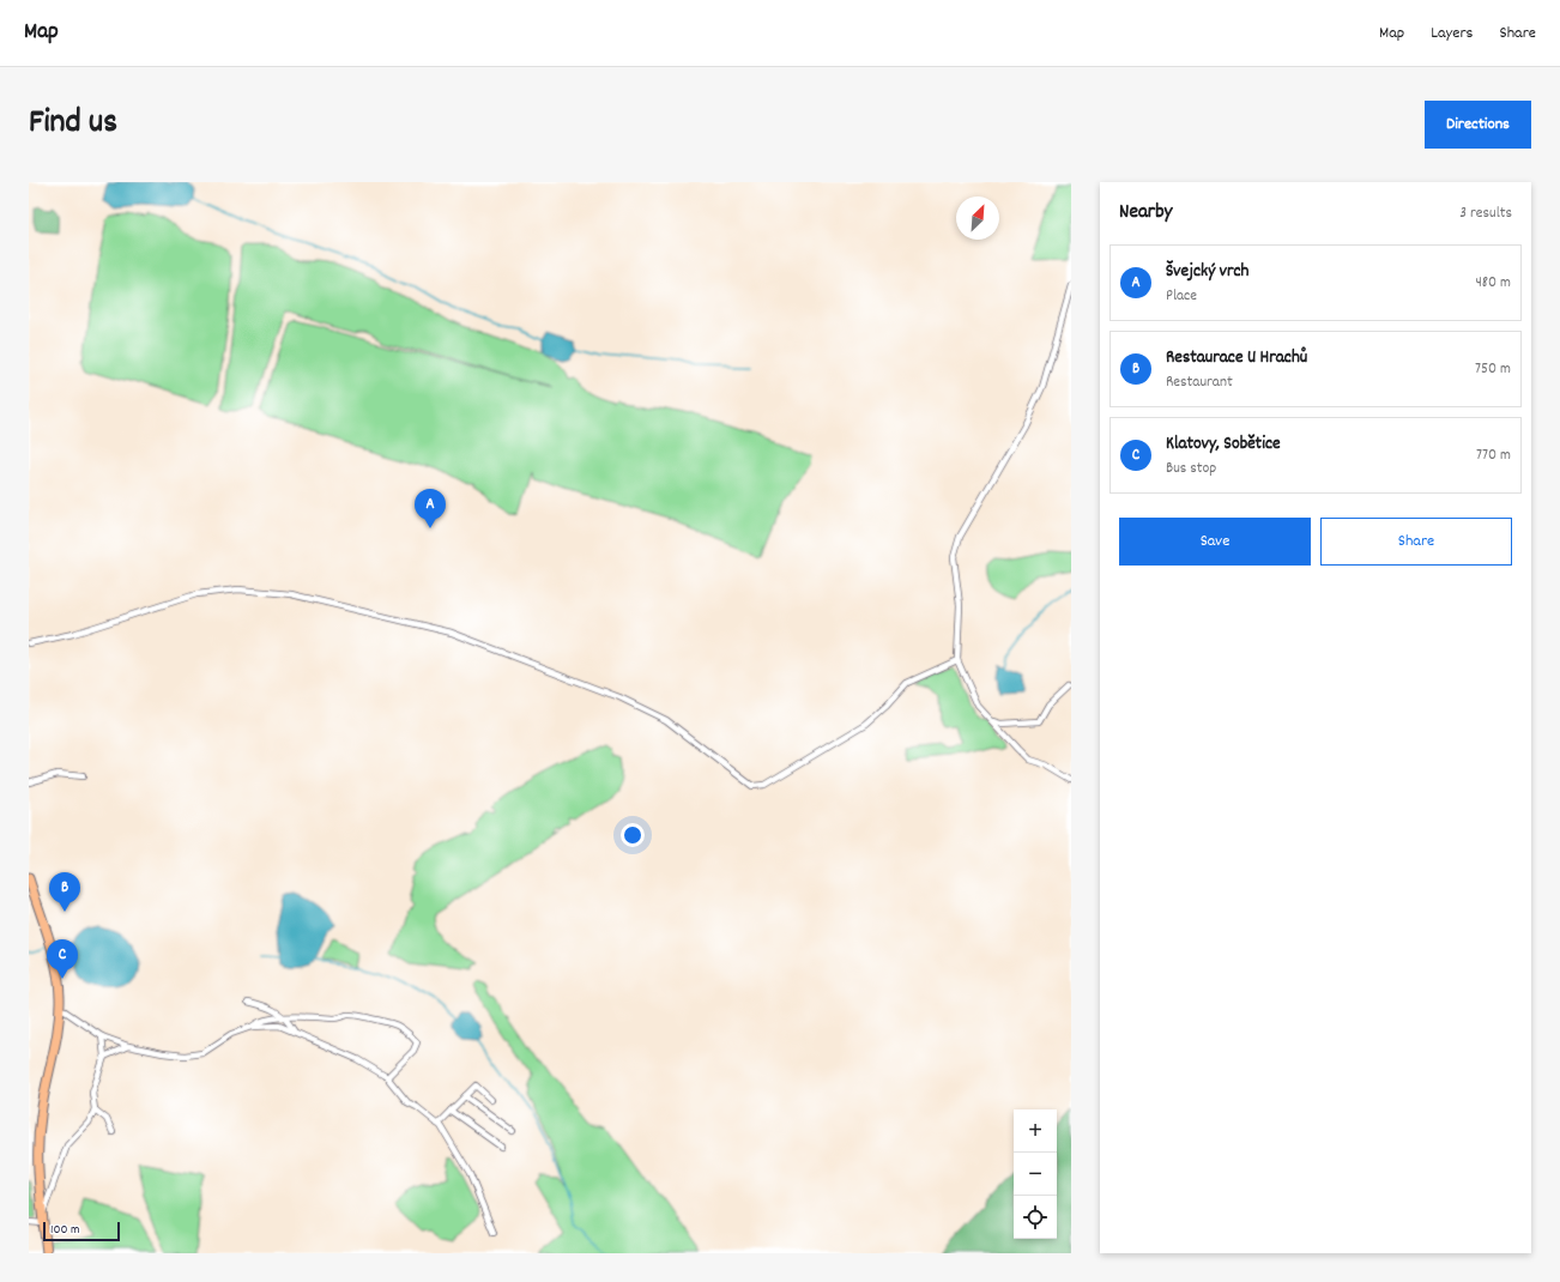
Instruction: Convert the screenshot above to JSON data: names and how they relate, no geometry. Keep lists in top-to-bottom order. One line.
{"scale_bar":"100 m","north":"top right","page":{"header":"Map","nav":["Map","Layers","Share"],"title":"Find us","buttons":["Directions",["Save","Share"]],"heading":["Nearby","3 results"],"list":[{"mark":"A","name":"Švejcký vrch","note":"Place","value":"480 m"},{"mark":"B","name":"Restaurace U Hrachů","note":"Restaurant","value":"750 m"},{"mark":"C","name":"Klatovy, Sobětice","note":"Bus stop","value":"770 m"}],"pins":["A","B","C"],"map_buttons":["+","−"],"scale":"100 m"}}
